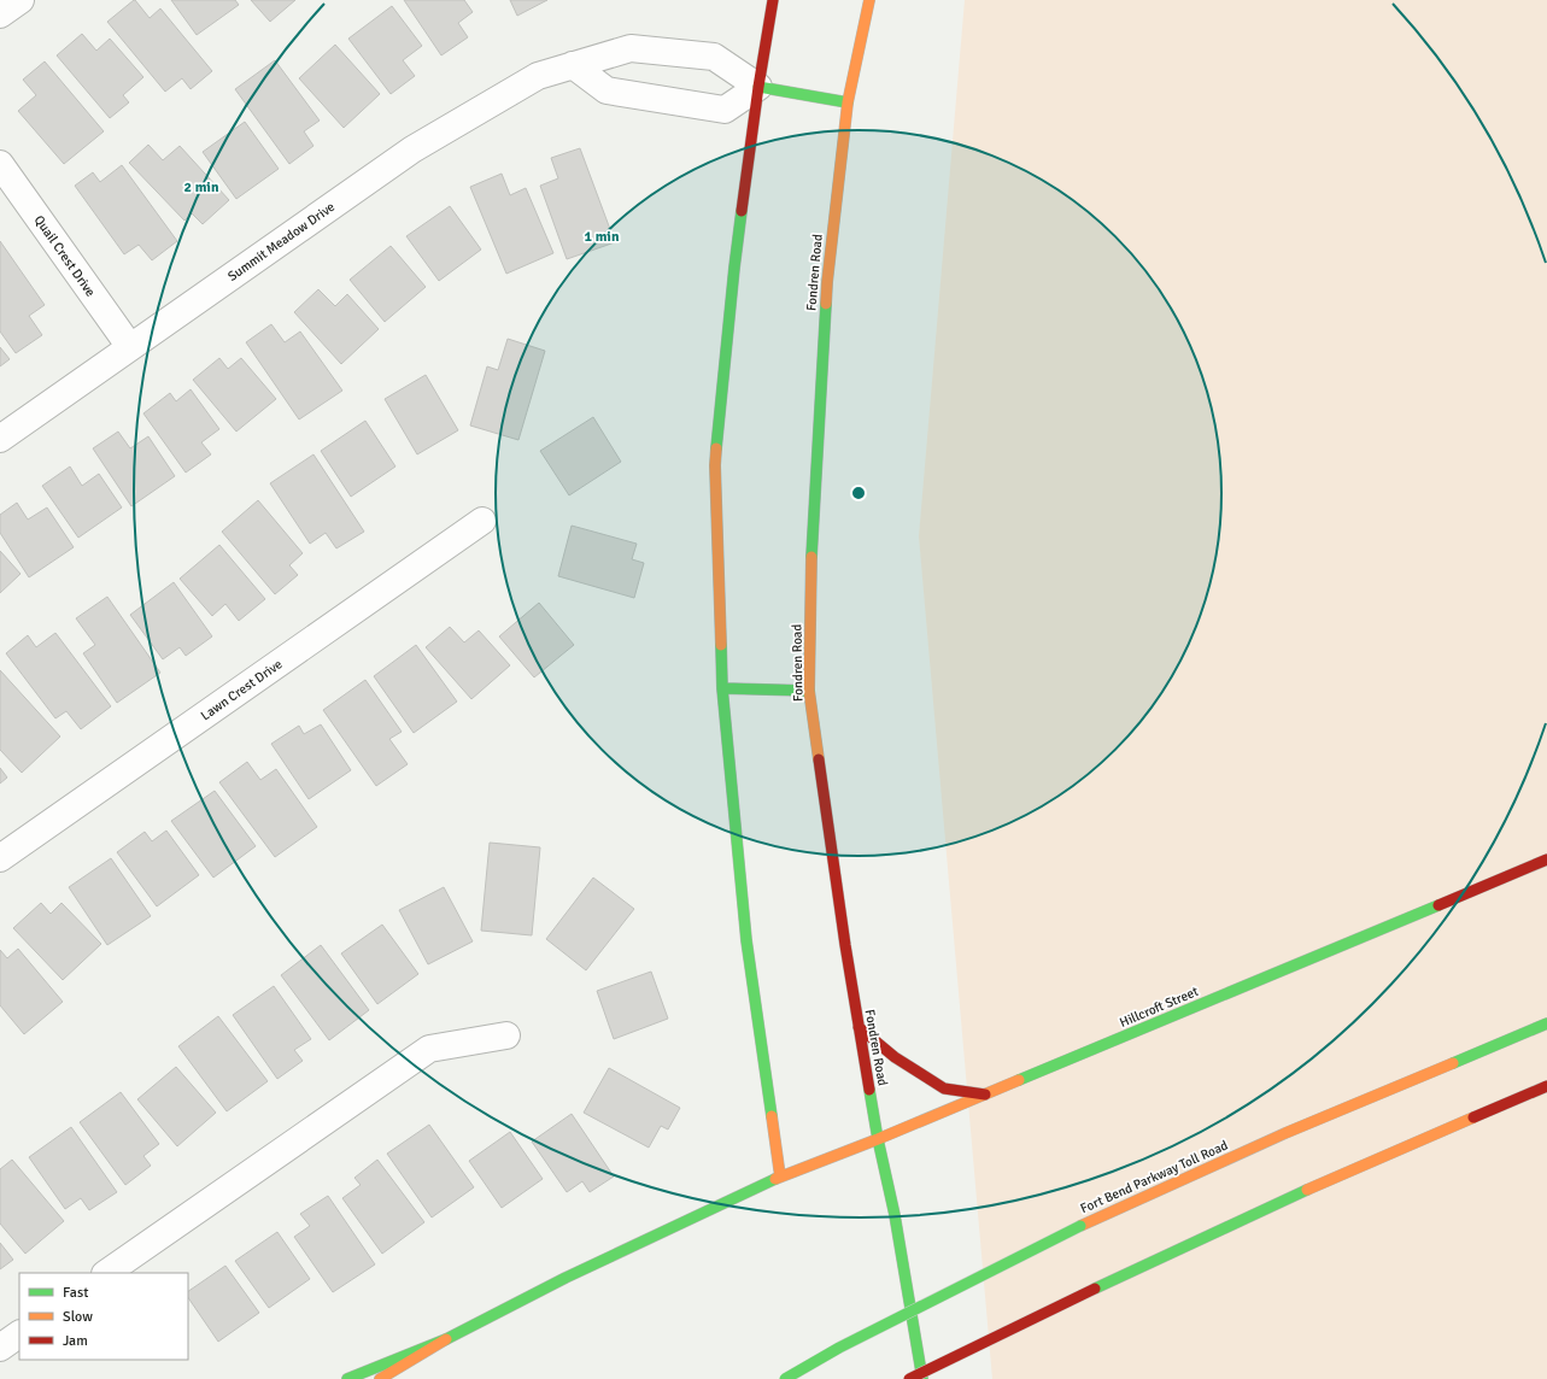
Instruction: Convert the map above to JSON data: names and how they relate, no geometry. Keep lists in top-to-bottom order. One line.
{"streets":{"main road":["Fondren Road","Hillcroft Street","Fort Bend Parkway Toll Road"],"street":["Summit Meadow Drive","Quail Crest Drive","Lawn Crest Drive"]},"crossings":[["Summit Meadow Drive","Quail Crest Drive"],["Fondren Road","Hillcroft Street"]],"legend":["Fast","Slow","Jam"],"rings":["2 min","1 min"]}
